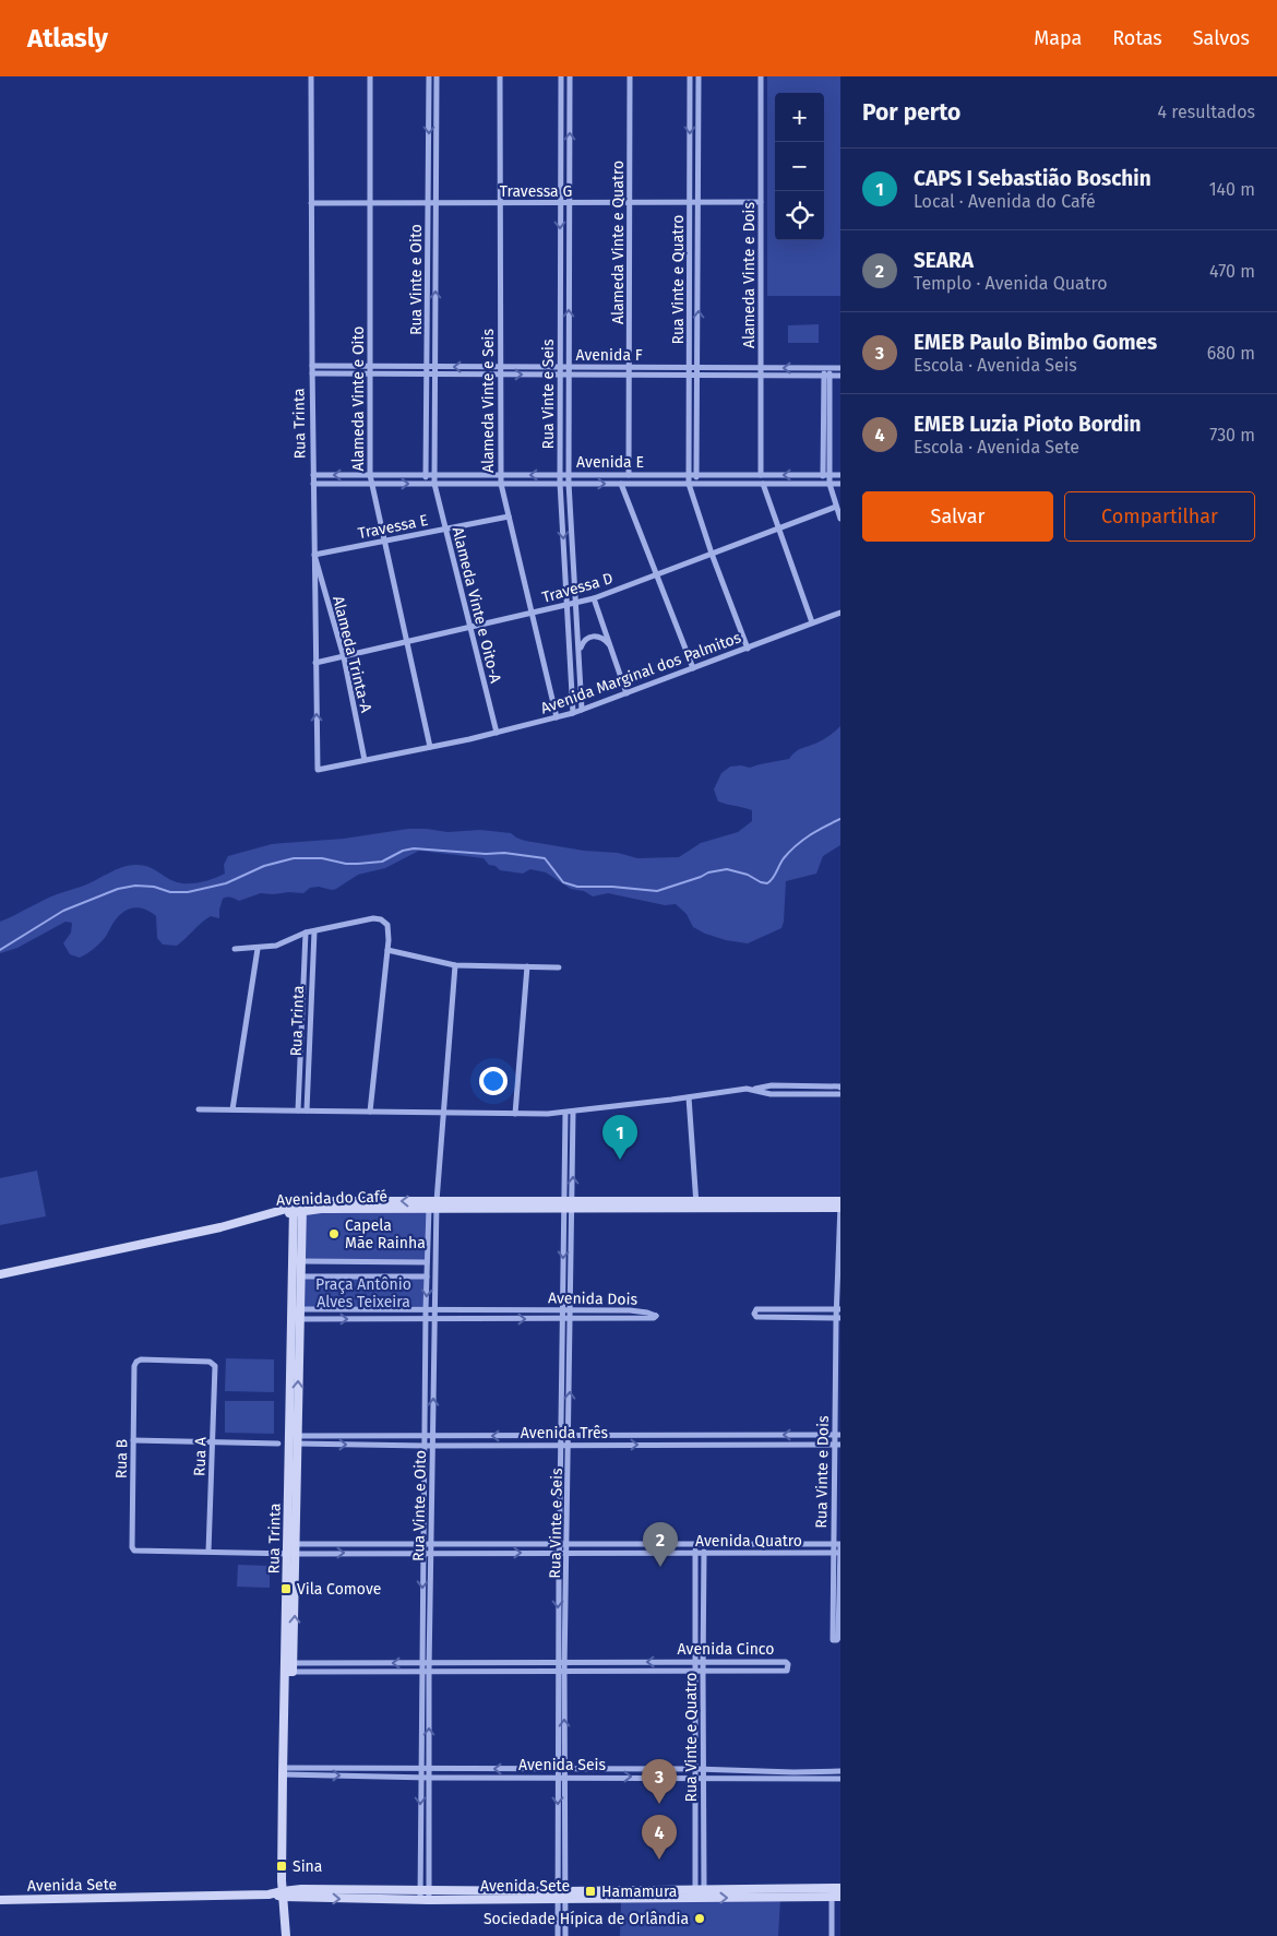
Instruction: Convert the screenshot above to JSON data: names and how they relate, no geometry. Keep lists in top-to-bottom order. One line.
{"streets":{"street":["Travessa G","Alameda Vinte e Quatro","Alameda Vinte e Dois","Rua Vinte e Oito","Rua Vinte e Quatro","Avenida F","Rua Vinte e Seis","Alameda Vinte e Oito","Alameda Vinte e Seis","Rua Trinta","Avenida E","Travessa E","Travessa D","Alameda Vinte e Oito-A","Alameda Trinta-A","Avenida Marginal dos Palmitos","Avenida do Café","Avenida Dois","Avenida Três","Rua A","Rua B","Rua Vinte e Dois","Avenida Quatro","Avenida Cinco","Avenida Seis","Avenida Sete"]},"crossings":[["Travessa G","Alameda Vinte e Quatro"],["Travessa G","Alameda Vinte e Dois"],["Travessa G","Rua Vinte e Oito"],["Travessa G","Rua Vinte e Quatro"],["Travessa G","Rua Vinte e Seis"],["Travessa G","Alameda Vinte e Oito"],["Travessa G","Alameda Vinte e Seis"],["Travessa G","Rua Trinta"],["Alameda Vinte e Quatro","Avenida F"],["Alameda Vinte e Quatro","Avenida E"],["Alameda Vinte e Dois","Avenida F"],["Alameda Vinte e Dois","Avenida E"],["Rua Vinte e Oito","Avenida F"],["Rua Vinte e Oito","Avenida E"],["Rua Vinte e Oito","Alameda Vinte e Oito-A"],["Rua Vinte e Oito","Avenida do Café"],["Rua Vinte e Oito","Avenida Dois"],["Rua Vinte e Oito","Avenida Três"],["Rua Vinte e Oito","Avenida Quatro"],["Rua Vinte e Oito","Avenida Cinco"],["Rua Vinte e Oito","Avenida Seis"],["Rua Vinte e Oito","Avenida Sete"],["Rua Vinte e Quatro","Avenida F"],["Rua Vinte e Quatro","Avenida E"],["Rua Vinte e Quatro","Travessa D"],["Rua Vinte e Quatro","Avenida Marginal dos Palmitos"],["Rua Vinte e Quatro","Avenida Quatro"],["Rua Vinte e Quatro","Avenida Cinco"],["Rua Vinte e Quatro","Avenida Seis"],["Rua Vinte e Quatro","Avenida Sete"],["Avenida F","Rua Vinte e Seis"],["Avenida F","Alameda Vinte e Oito"],["Avenida F","Alameda Vinte e Seis"],["Avenida F","Rua Trinta"],["Rua Vinte e Seis","Avenida E"],["Rua Vinte e Seis","Travessa D"],["Rua Vinte e Seis","Avenida Marginal dos Palmitos"],["Rua Vinte e Seis","Avenida do Café"],["Rua Vinte e Seis","Avenida Dois"],["Rua Vinte e Seis","Avenida Três"],["Rua Vinte e Seis","Avenida Quatro"],["Rua Vinte e Seis","Avenida Cinco"],["Rua Vinte e Seis","Avenida Seis"],["Rua Vinte e Seis","Avenida Sete"],["Alameda Vinte e Oito","Avenida E"],["Alameda Vinte e Oito","Travessa E"],["Alameda Vinte e Oito","Travessa D"],["Alameda Vinte e Oito","Avenida Marginal dos Palmitos"],["Alameda Vinte e Seis","Avenida E"],["Alameda Vinte e Seis","Travessa E"],["Alameda Vinte e Seis","Travessa D"],["Alameda Vinte e Seis","Avenida Marginal dos Palmitos"],["Rua Trinta","Avenida E"],["Rua Trinta","Travessa E"],["Rua Trinta","Travessa D"],["Rua Trinta","Alameda Trinta-A"],["Rua Trinta","Avenida Marginal dos Palmitos"],["Rua Trinta","Avenida do Café"],["Rua Trinta","Avenida Dois"],["Rua Trinta","Avenida Três"],["Rua Trinta","Avenida Quatro"],["Rua Trinta","Avenida Cinco"],["Rua Trinta","Avenida Seis"],["Rua Trinta","Avenida Sete"],["Avenida E","Alameda Vinte e Oito-A"],["Travessa E","Alameda Vinte e Oito-A"],["Travessa E","Alameda Trinta-A"],["Travessa D","Alameda Vinte e Oito-A"],["Travessa D","Alameda Trinta-A"],["Alameda Vinte e Oito-A","Avenida Marginal dos Palmitos"],["Alameda Trinta-A","Avenida Marginal dos Palmitos"],["Avenida do Café","Rua Vinte e Dois"],["Avenida Três","Rua Vinte e Dois"],["Rua A","Rua B"],["Rua A","Avenida Quatro"],["Rua B","Avenida Quatro"],["Rua Vinte e Dois","Avenida Quatro"]],"parks":["Praça Antônio Alves Teixeira"],"places":{"other":["Capela Mãe Rainha","Sociedade Hípica de Orlândia"],"transit":["Vila Comove","Sina","Hamamura"]},"page":{"header":"Atlasly","nav":["Mapa","Rotas","Salvos"],"heading":["Por perto","4 resultados"],"map_buttons":["+","−"],"list":[{"mark":"1","name":"CAPS I Sebastião Boschin","note":"Local · Avenida do Café","value":"140 m"},{"mark":"2","name":"SEARA","note":"Templo · Avenida Quatro","value":"470 m"},{"mark":"3","name":"EMEB Paulo Bimbo Gomes","note":"Escola · Avenida Seis","value":"680 m"},{"mark":"4","name":"EMEB Luzia Pioto Bordin","note":"Escola · Avenida Sete","value":"730 m"}],"buttons":["Salvar","Compartilhar"],"pins":["1","2","3","4"]}}
